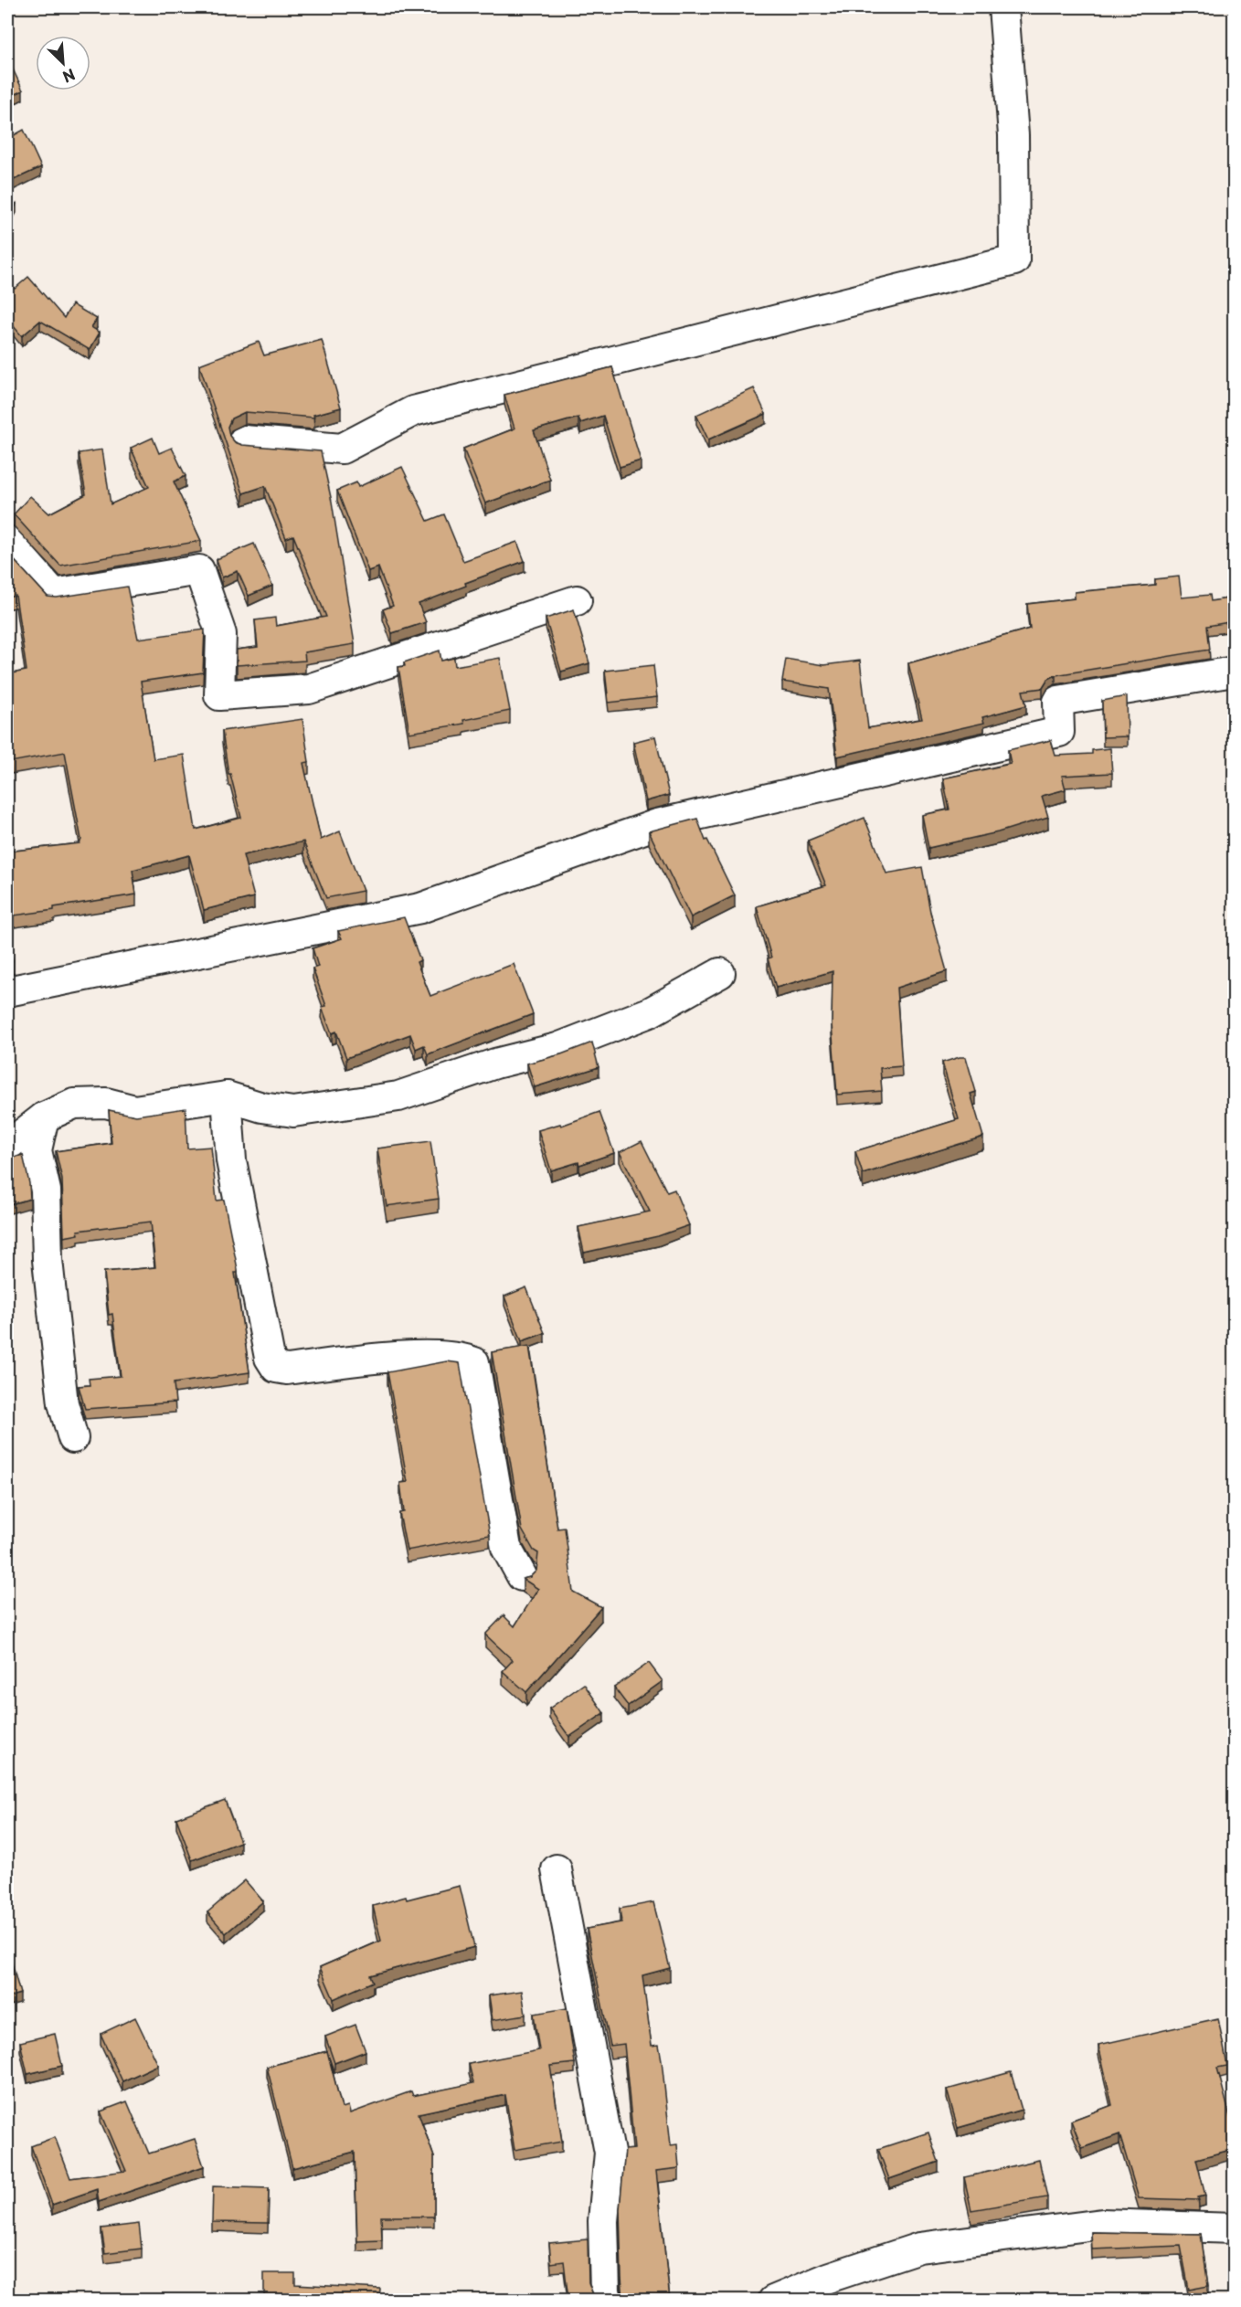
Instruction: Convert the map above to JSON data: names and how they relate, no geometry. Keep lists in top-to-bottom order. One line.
{"north":"bottom right"}
